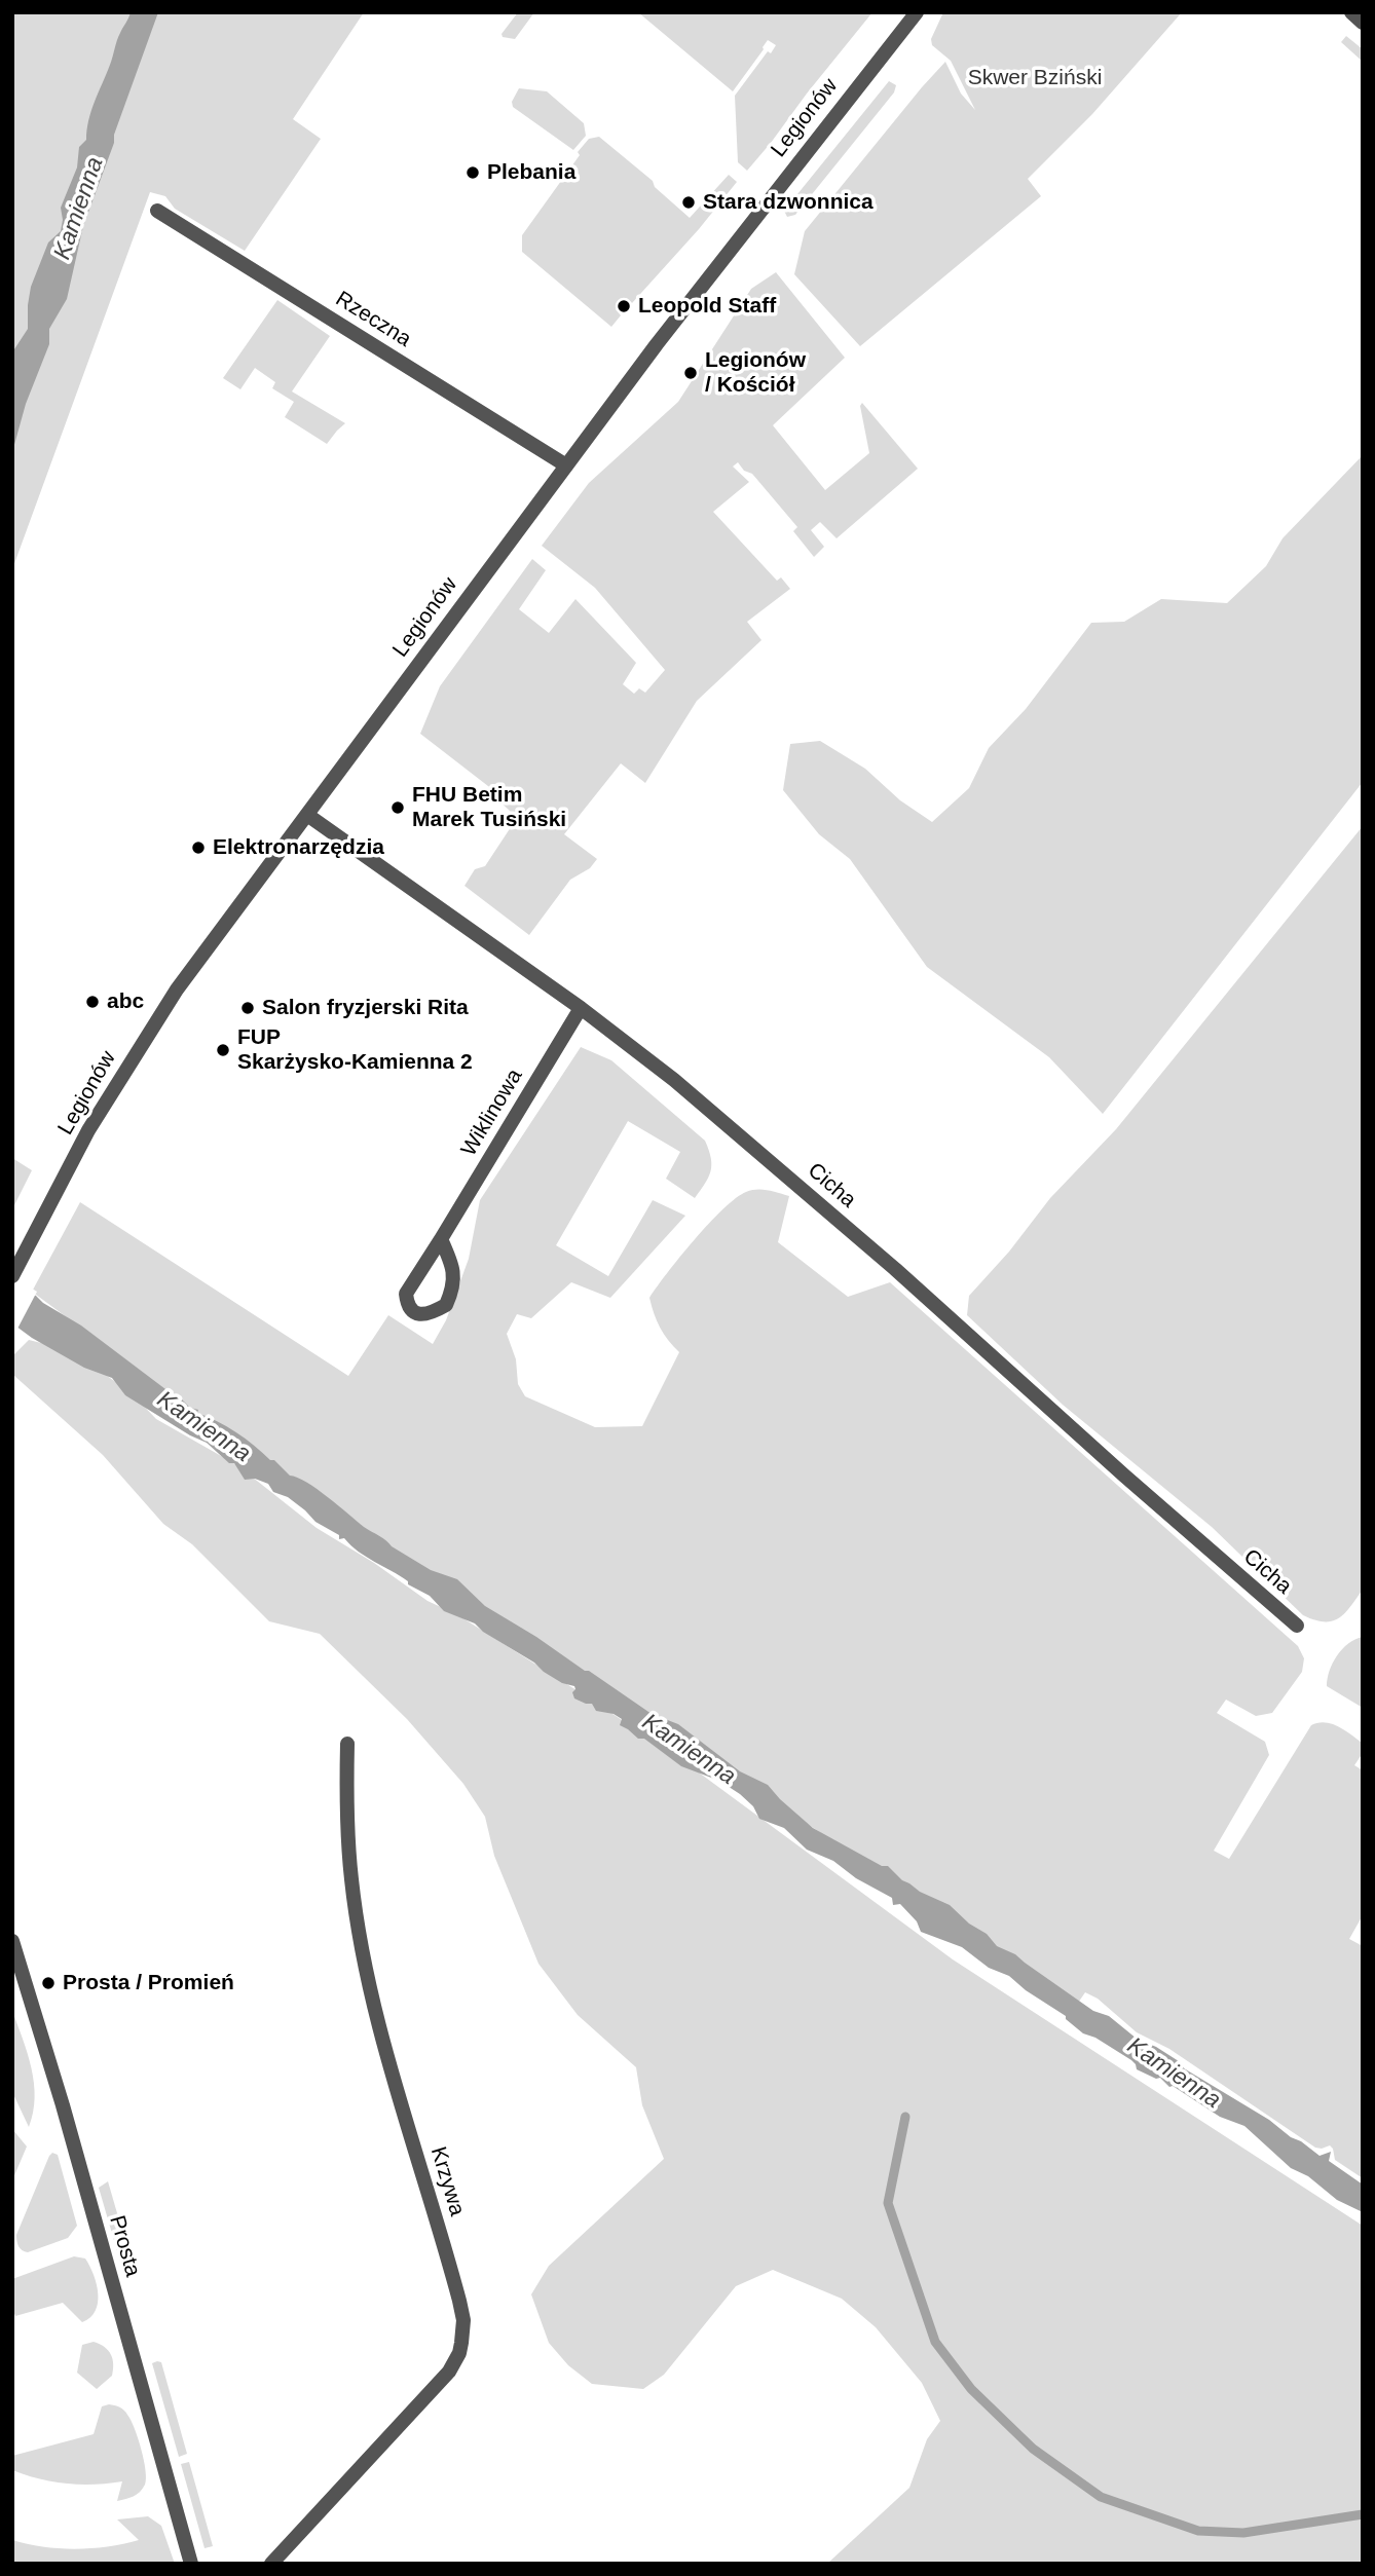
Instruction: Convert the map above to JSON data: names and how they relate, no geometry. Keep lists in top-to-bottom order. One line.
{"streets":{"street":["Legionów","Rzeczna","Wiklinowa","Cicha","Krzywa","Prosta"]},"crossings":[["Legionów","Rzeczna"],["Legionów","Cicha"],["Wiklinowa","Cicha"]],"water":["Kamienna"],"parks":["Skwer Bziński"],"places":["Plebania","Stara dzwonnica","Leopold Staff","Legionów / Kościół","FHU Betim Marek Tusiński","Elektronarzędzia","abc","Salon fryzjerski Rita","FUP Skarżysko-Kamienna 2","Prosta / Promień"]}
